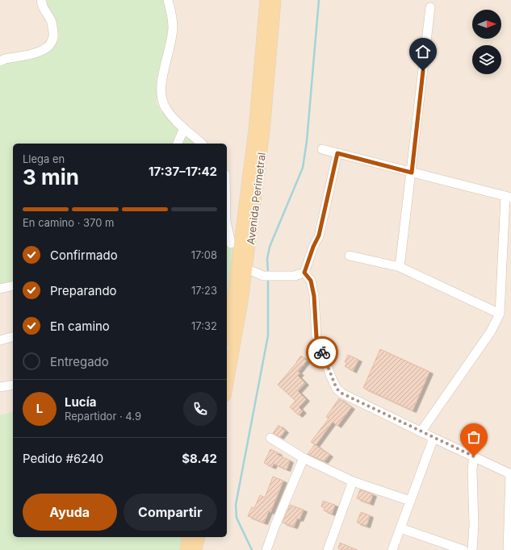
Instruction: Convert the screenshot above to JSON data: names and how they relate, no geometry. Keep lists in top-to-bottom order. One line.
{"streets":{"main road":["Avenida Perimetral"]},"north":"right","page":{"heading":["3 min","Llega en","17:37–17:42"],"panel":["Lucía","Repartidor · 4.9","Pedido #6240","$8.42"],"bar":"En camino · 370 m","list":[["Confirmado","17:08"],["Preparando","17:23"],["En camino","17:32"],"Entregado"],"round":"L","buttons":["Ayuda","Compartir"]}}
